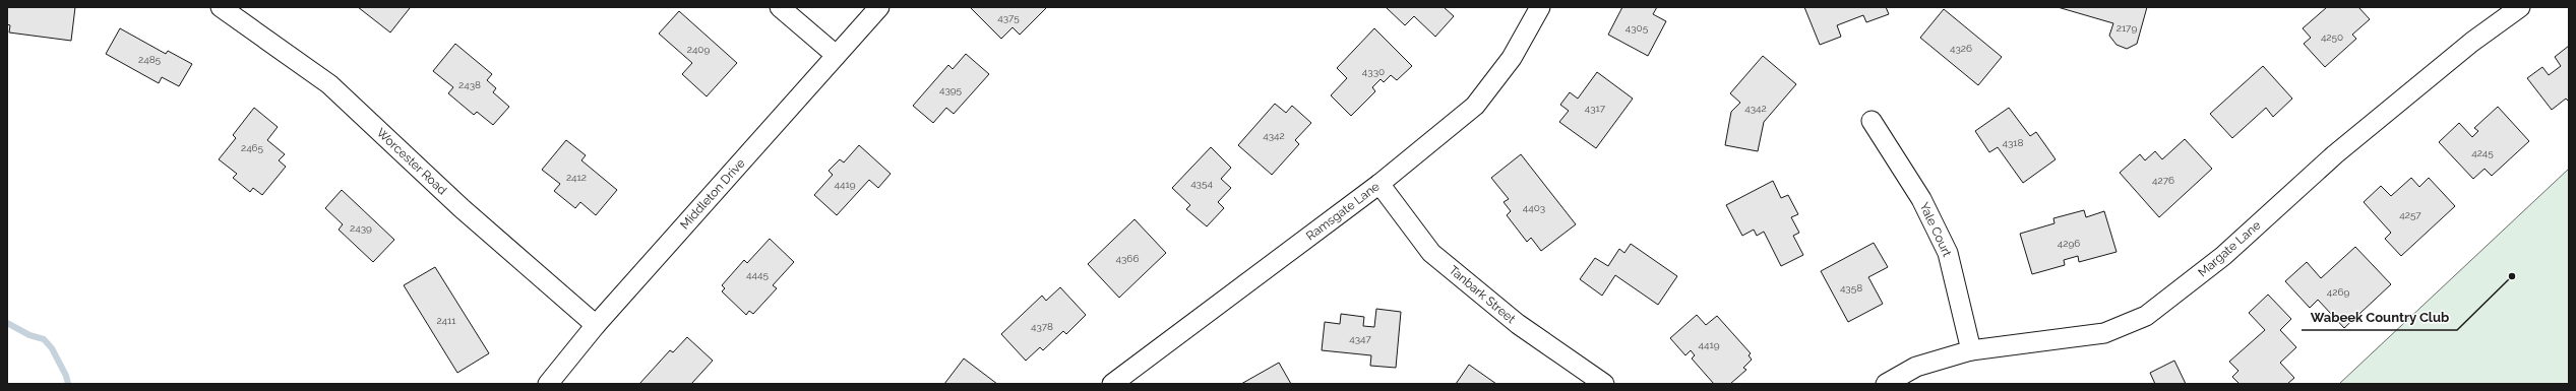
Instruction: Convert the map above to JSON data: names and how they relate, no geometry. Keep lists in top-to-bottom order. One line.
{"streets":{"street":["Worcester Road","Middleton Drive","Ramsgate Lane","Yale Court","Margate Lane","Tanbark Street"]},"crossings":[["Worcester Road","Middleton Drive"],["Ramsgate Lane","Tanbark Street"],["Yale Court","Margate Lane"]],"places":["Wabeek Country Club"],"house_numbers":["4375","4305","2179","4250","4326","2409","2485","4330","2438","4395","4317","4342","4342","4318","2465","4245","2412","4276","4354","4419","4403","4257","2439","4296","4366","4445","4358","4269","2411","4378","4347","4419"]}
